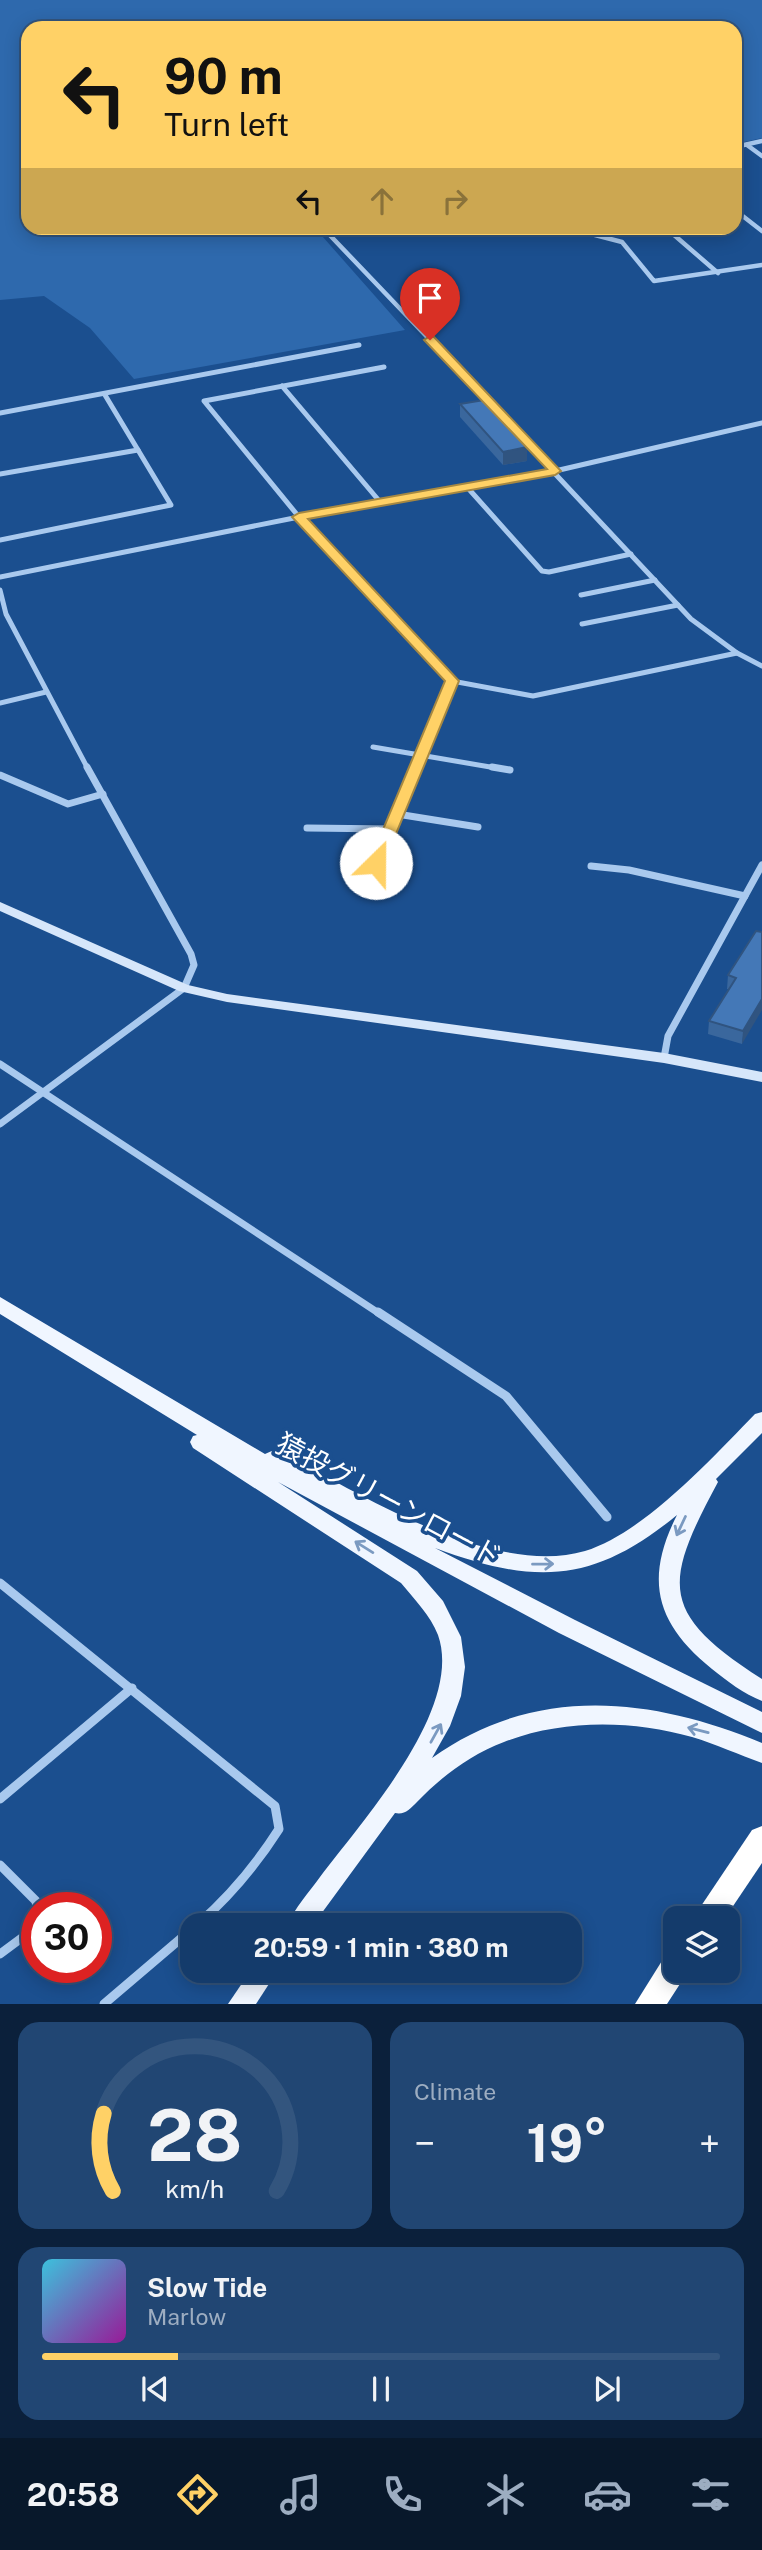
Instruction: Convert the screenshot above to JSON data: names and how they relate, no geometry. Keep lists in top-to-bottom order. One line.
{"streets":{"main road":["猿投グリーンロード"]},"page":{"turn":["90 m","Turn left"],"limit":"30","trip":"20:59 · 1 min · 380 m","tile":"Climate","heat":["−","19°","+"],"song":["Slow Tide","Marlow"],"tabs":"20:58","gauge":["28","km/h"]}}
